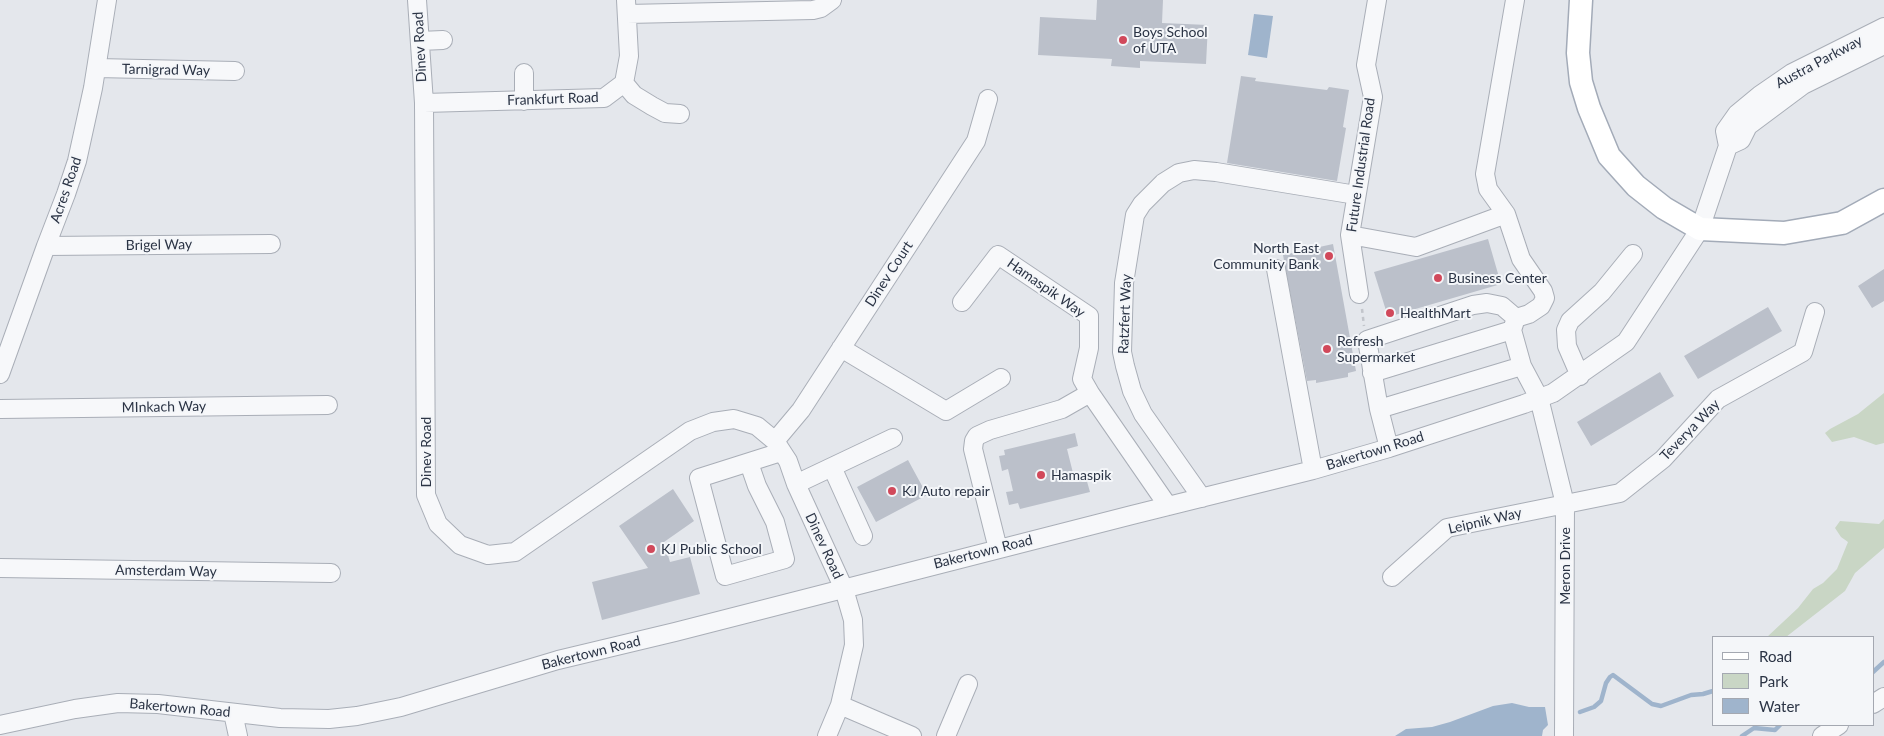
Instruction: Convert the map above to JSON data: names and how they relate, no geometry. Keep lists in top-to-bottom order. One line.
{"streets":{"street":["Dinev Road","Austra Parkway","Tarnigrad Way","Frankfurt Road","Future Industrial Road","Acres Road","Brigel Way","Dinev Court","Hamaspik Way","Ratzfert Way","MInkach Way","Teverya Way","Bakertown Road","Leipnik Way","Meron Drive","Amsterdam Way"]},"crossings":[["Dinev Road","Frankfurt Road"],["Dinev Road","Dinev Court"],["Dinev Road","Bakertown Road"],["Austra Parkway","Bakertown Road"],["Tarnigrad Way","Acres Road"],["Future Industrial Road","Ratzfert Way"],["Acres Road","Brigel Way"],["Hamaspik Way","Bakertown Road"],["Ratzfert Way","Bakertown Road"],["Teverya Way","Leipnik Way"],["Teverya Way","Meron Drive"],["Bakertown Road","Meron Drive"],["Leipnik Way","Meron Drive"]],"places":["Boys School of UTA","North East Community Bank","Business Center","HealthMart","Refresh Supermarket","Hamaspik","KJ Auto repair","KJ Public School"],"legend":["Road","Park","Water"]}
